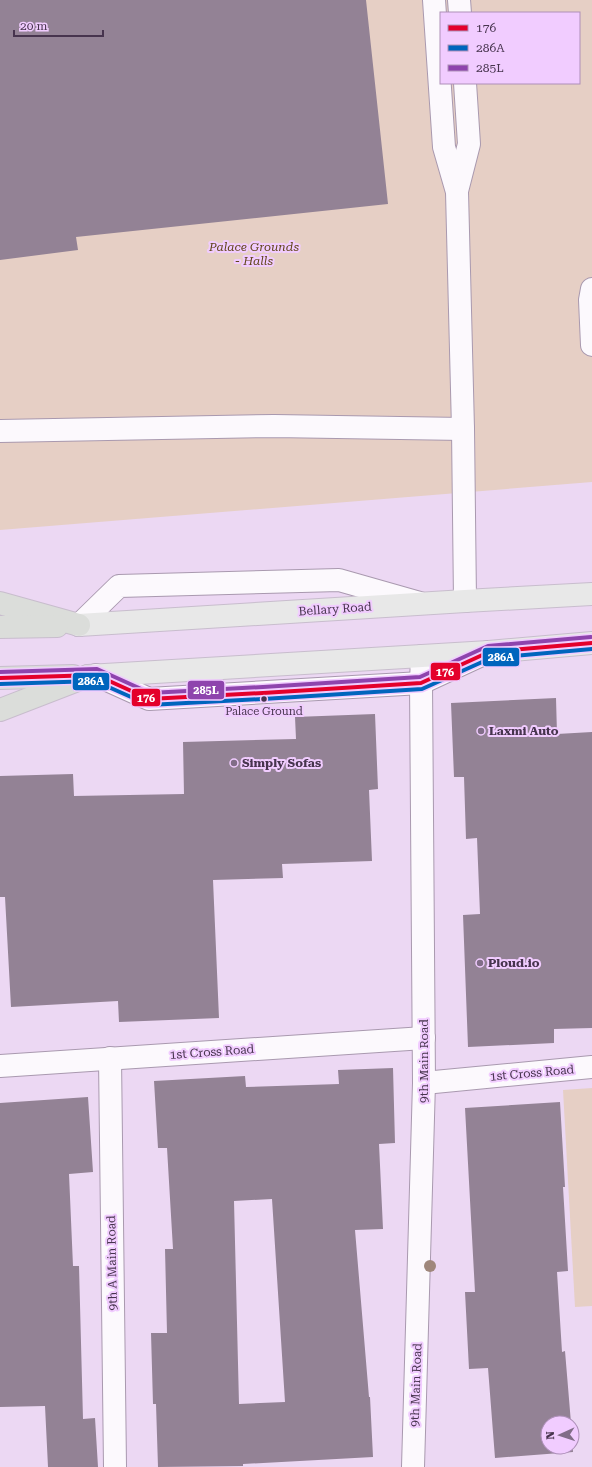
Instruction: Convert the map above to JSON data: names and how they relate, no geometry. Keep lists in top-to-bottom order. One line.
{"streets":{"main road":["Bellary Road"],"street":["1st Cross Road","9th Main Road","9th A Main Road"]},"crossings":[["1st Cross Road","9th Main Road"],["1st Cross Road","9th A Main Road"]],"parks":["Palace Grounds - Halls"],"places":["Palace Ground","Laxmi Auto","Simply Sofas","Ploud.io"],"lines":["transit line 285L","transit line 176","transit line 286A"],"legend":["176","286A","285L"],"scale_bar":"20 m","north":"left"}
